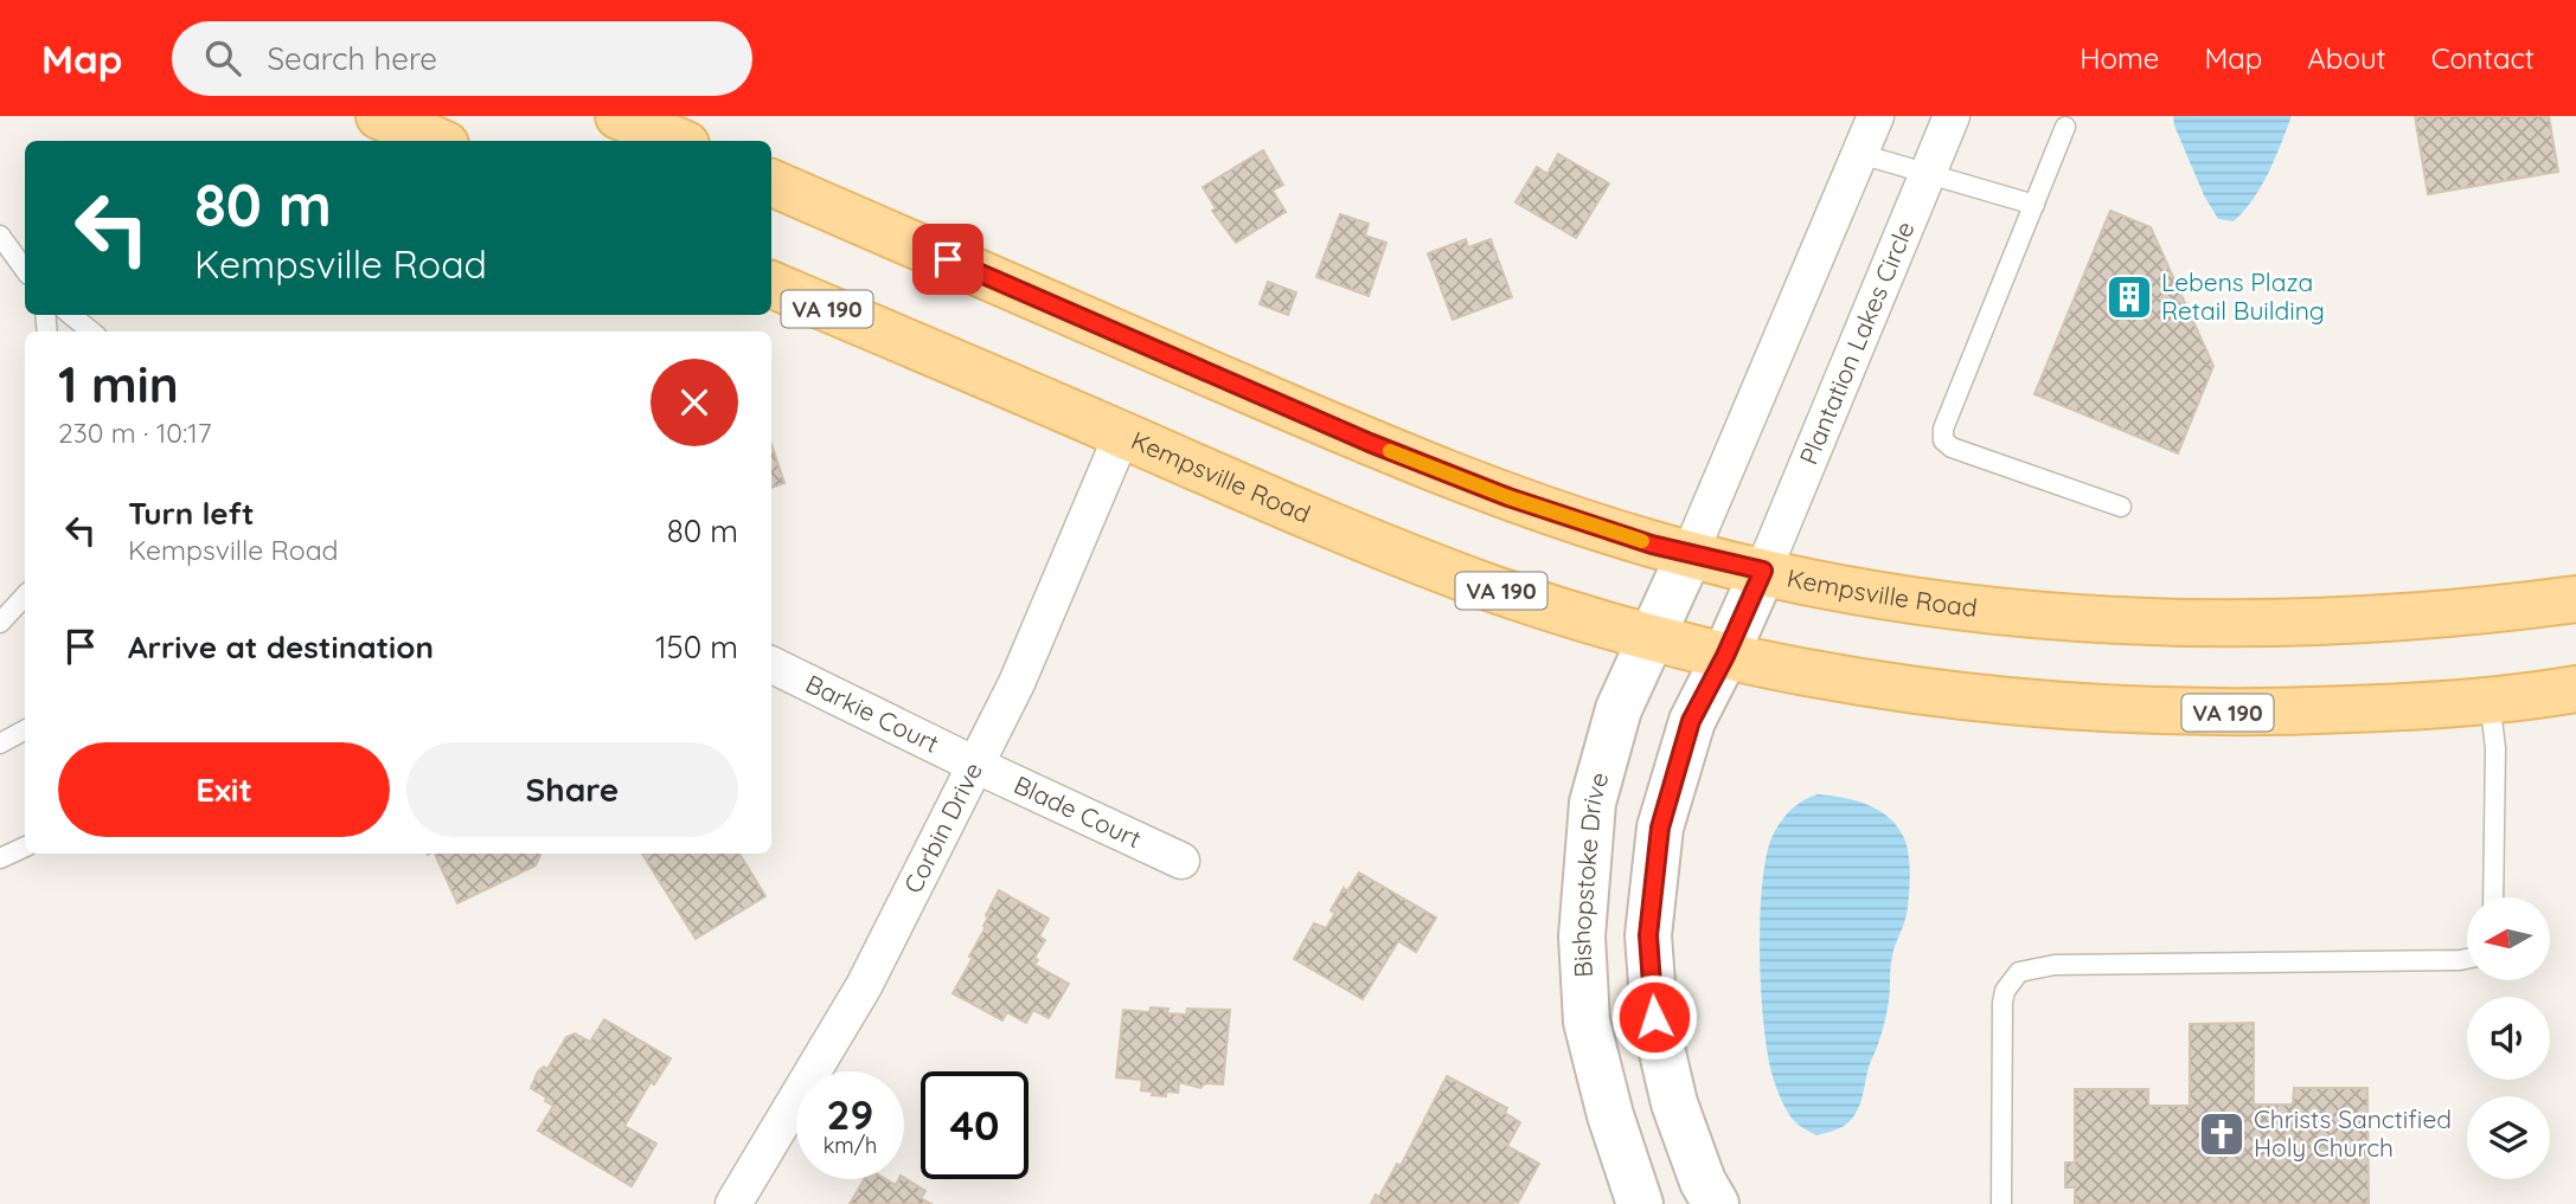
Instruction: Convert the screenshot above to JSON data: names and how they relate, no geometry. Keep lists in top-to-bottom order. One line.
{"streets":{"main road":["VA 190","Kempsville Road"],"street":["Plantation Lakes Circle","Barkie Court","Blade Court","Corbin Drive","Bishopstoke Drive"]},"crossings":[["Plantation Lakes Circle","Kempsville Road"],["Kempsville Road","Corbin Drive"],["Kempsville Road","Bishopstoke Drive"],["Barkie Court","Blade Court"],["Barkie Court","Corbin Drive"],["Blade Court","Corbin Drive"]],"places":{"building":["Lebens Plaza Retail Building"],"church":["Christs Sanctified Holy Church"]},"north":"left","page":{"header":"Map","search":"Search here","nav":["Home","Map","About","Contact"],"turn":["80 m","Kempsville Road"],"heading":["1 min","230 m · 10:17"],"list":[{"name":"Turn left","note":"Kempsville Road","value":"80 m"},{"name":"Arrive at destination","value":"150 m"}],"buttons":["Exit","Share"],"speed":"29 km/h","limit":"40"}}
